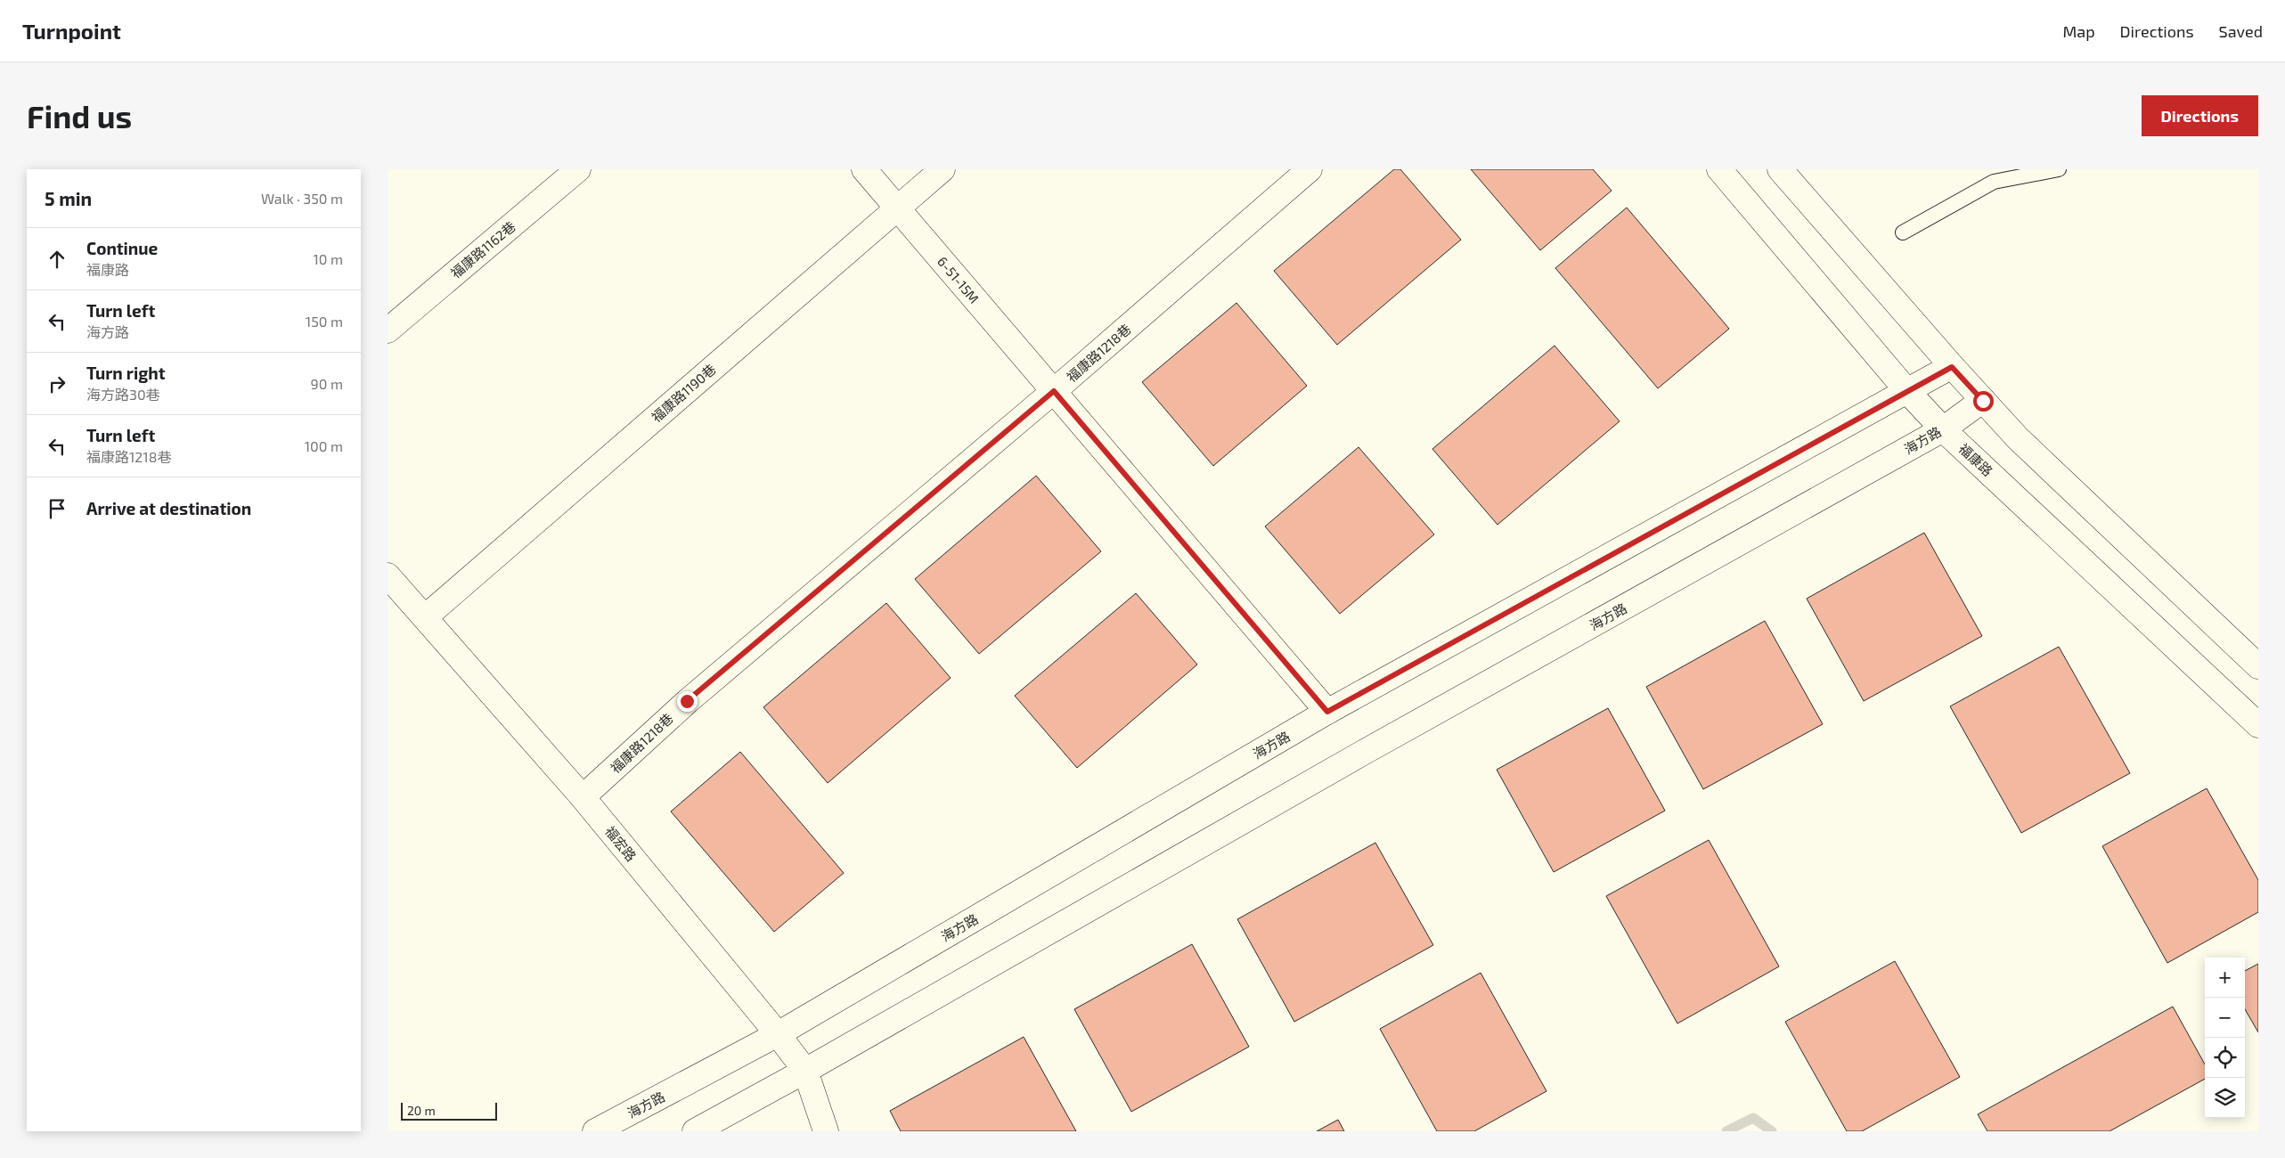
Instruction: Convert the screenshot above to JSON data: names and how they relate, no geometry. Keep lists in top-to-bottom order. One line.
{"streets":{"street":["福康路1162巷","6-51-15M","福康路1218巷","福康路1190巷","海方路","福康路","福宏路"]},"crossings":[["6-51-15M","福康路1218巷"],["6-51-15M","福康路1190巷"],["6-51-15M","海方路"],["福康路1218巷","福宏路"],["福康路1190巷","福宏路"],["海方路","福康路"],["海方路","福宏路"]],"scale_bar":"20 m","page":{"header":"Turnpoint","nav":["Map","Directions","Saved"],"buttons":"Directions","title":"Find us","heading":["5 min","Walk · 350 m"],"list":[["Continue","福康路","10 m"],["Turn left","海方路","150 m"],["Turn right","海方路30巷","90 m"],["Turn left","福康路1218巷","100 m"],"Arrive at destination"],"map_buttons":["+","−"],"scale":"20 m"}}
